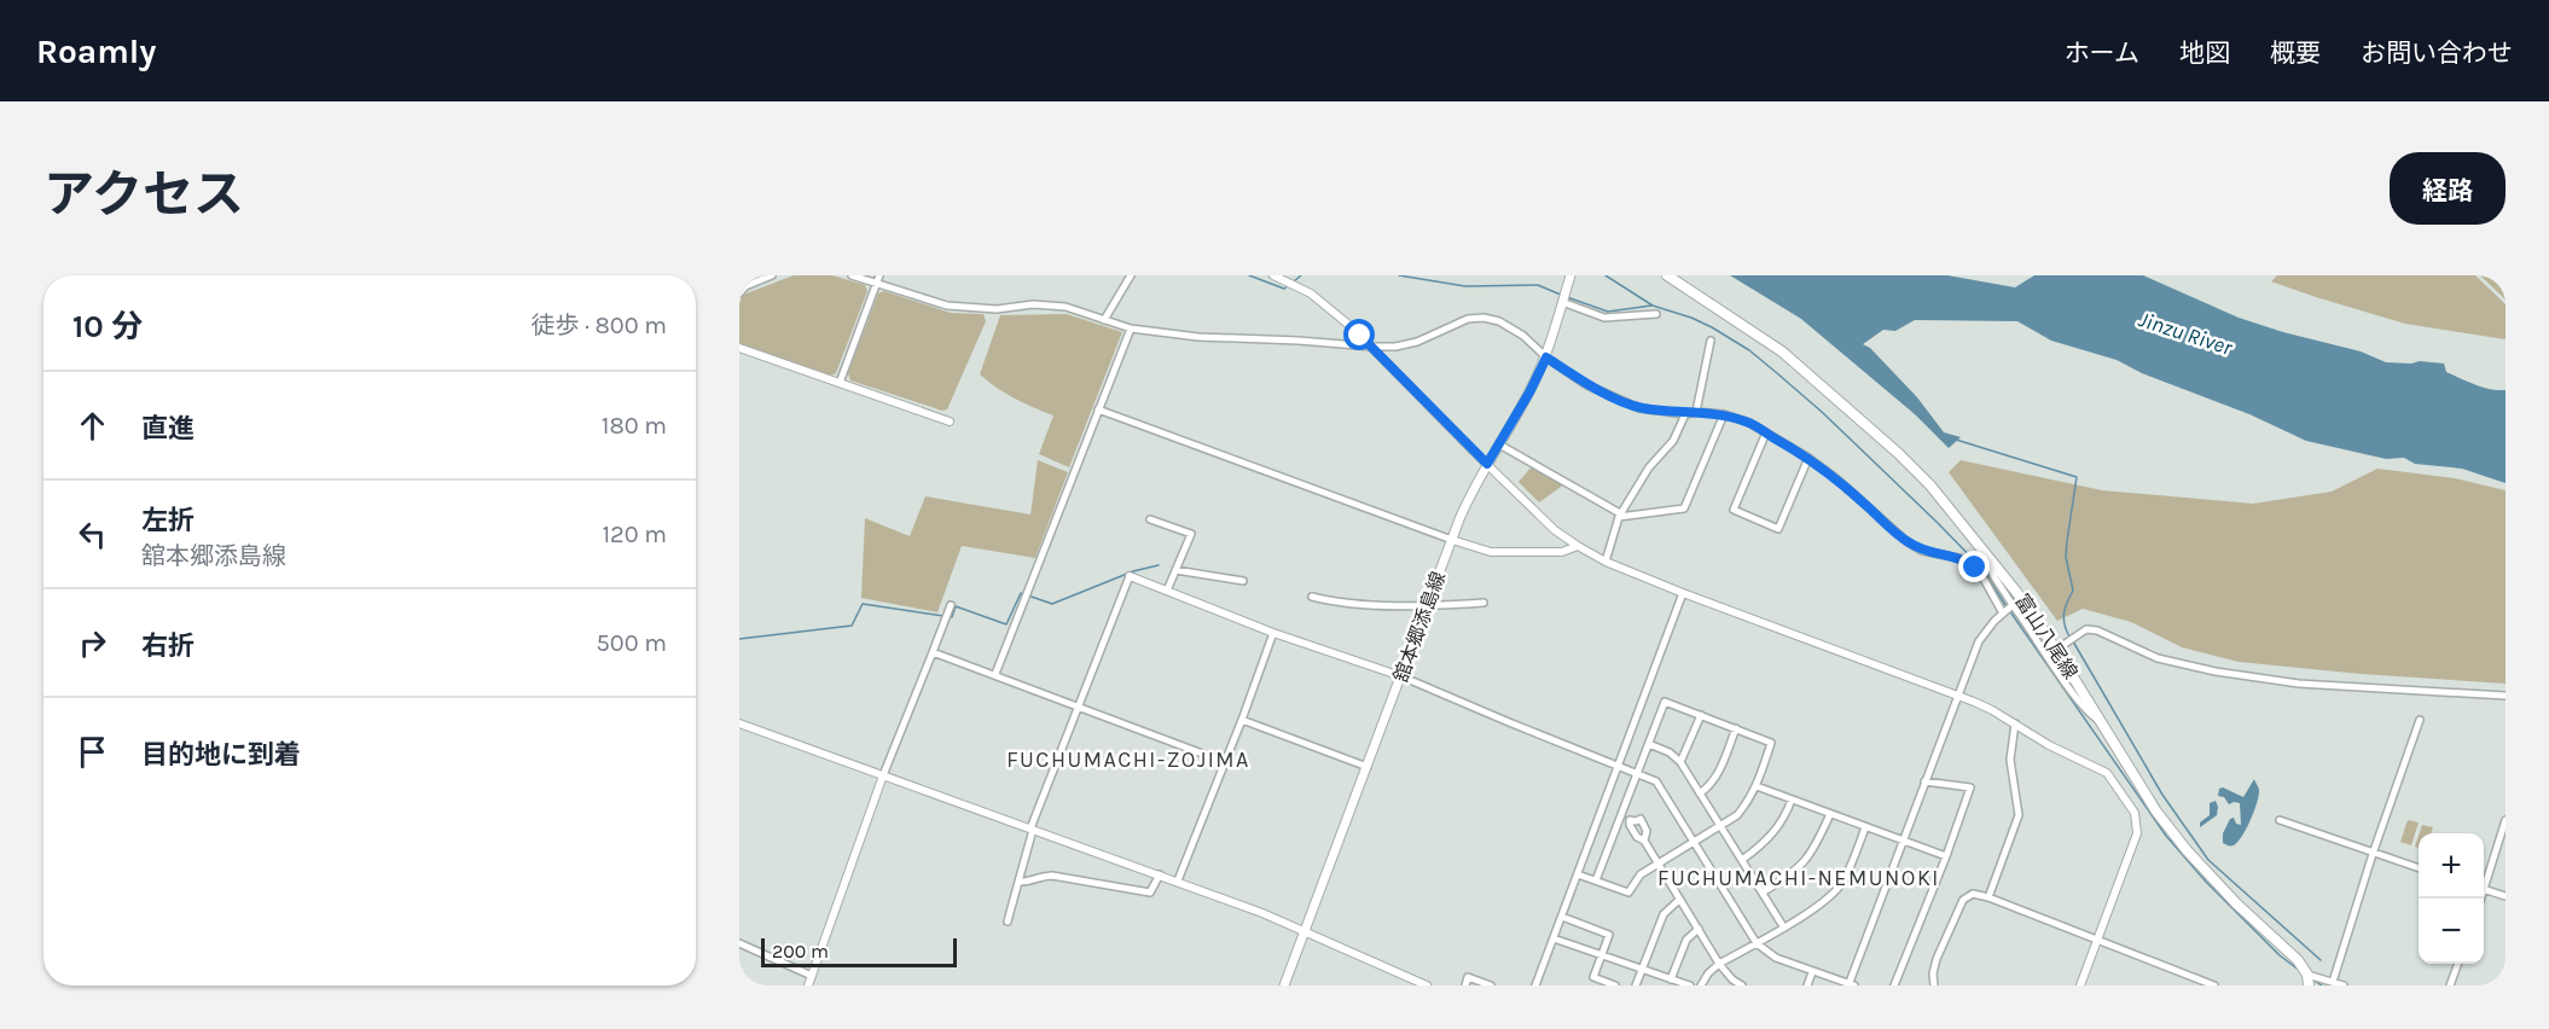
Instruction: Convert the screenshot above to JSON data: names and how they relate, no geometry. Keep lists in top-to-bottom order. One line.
{"streets":{"main road":["舘本郷添島線","富山八尾線"]},"districts":["FUCHUMACHI-ZOJIMA","FUCHUMACHI-NEMUNOKI"],"water":["Jinzu River"],"scale_bar":"200 m","page":{"header":"Roamly","nav":["ホーム","地図","概要","お問い合わせ"],"title":"アクセス","buttons":"経路","heading":["10 分","徒歩 · 800 m"],"list":[["直進","180 m"],["左折","舘本郷添島線","120 m"],["右折","500 m"],"目的地に到着"],"map_buttons":["+","−"],"scale":"200 m"}}
